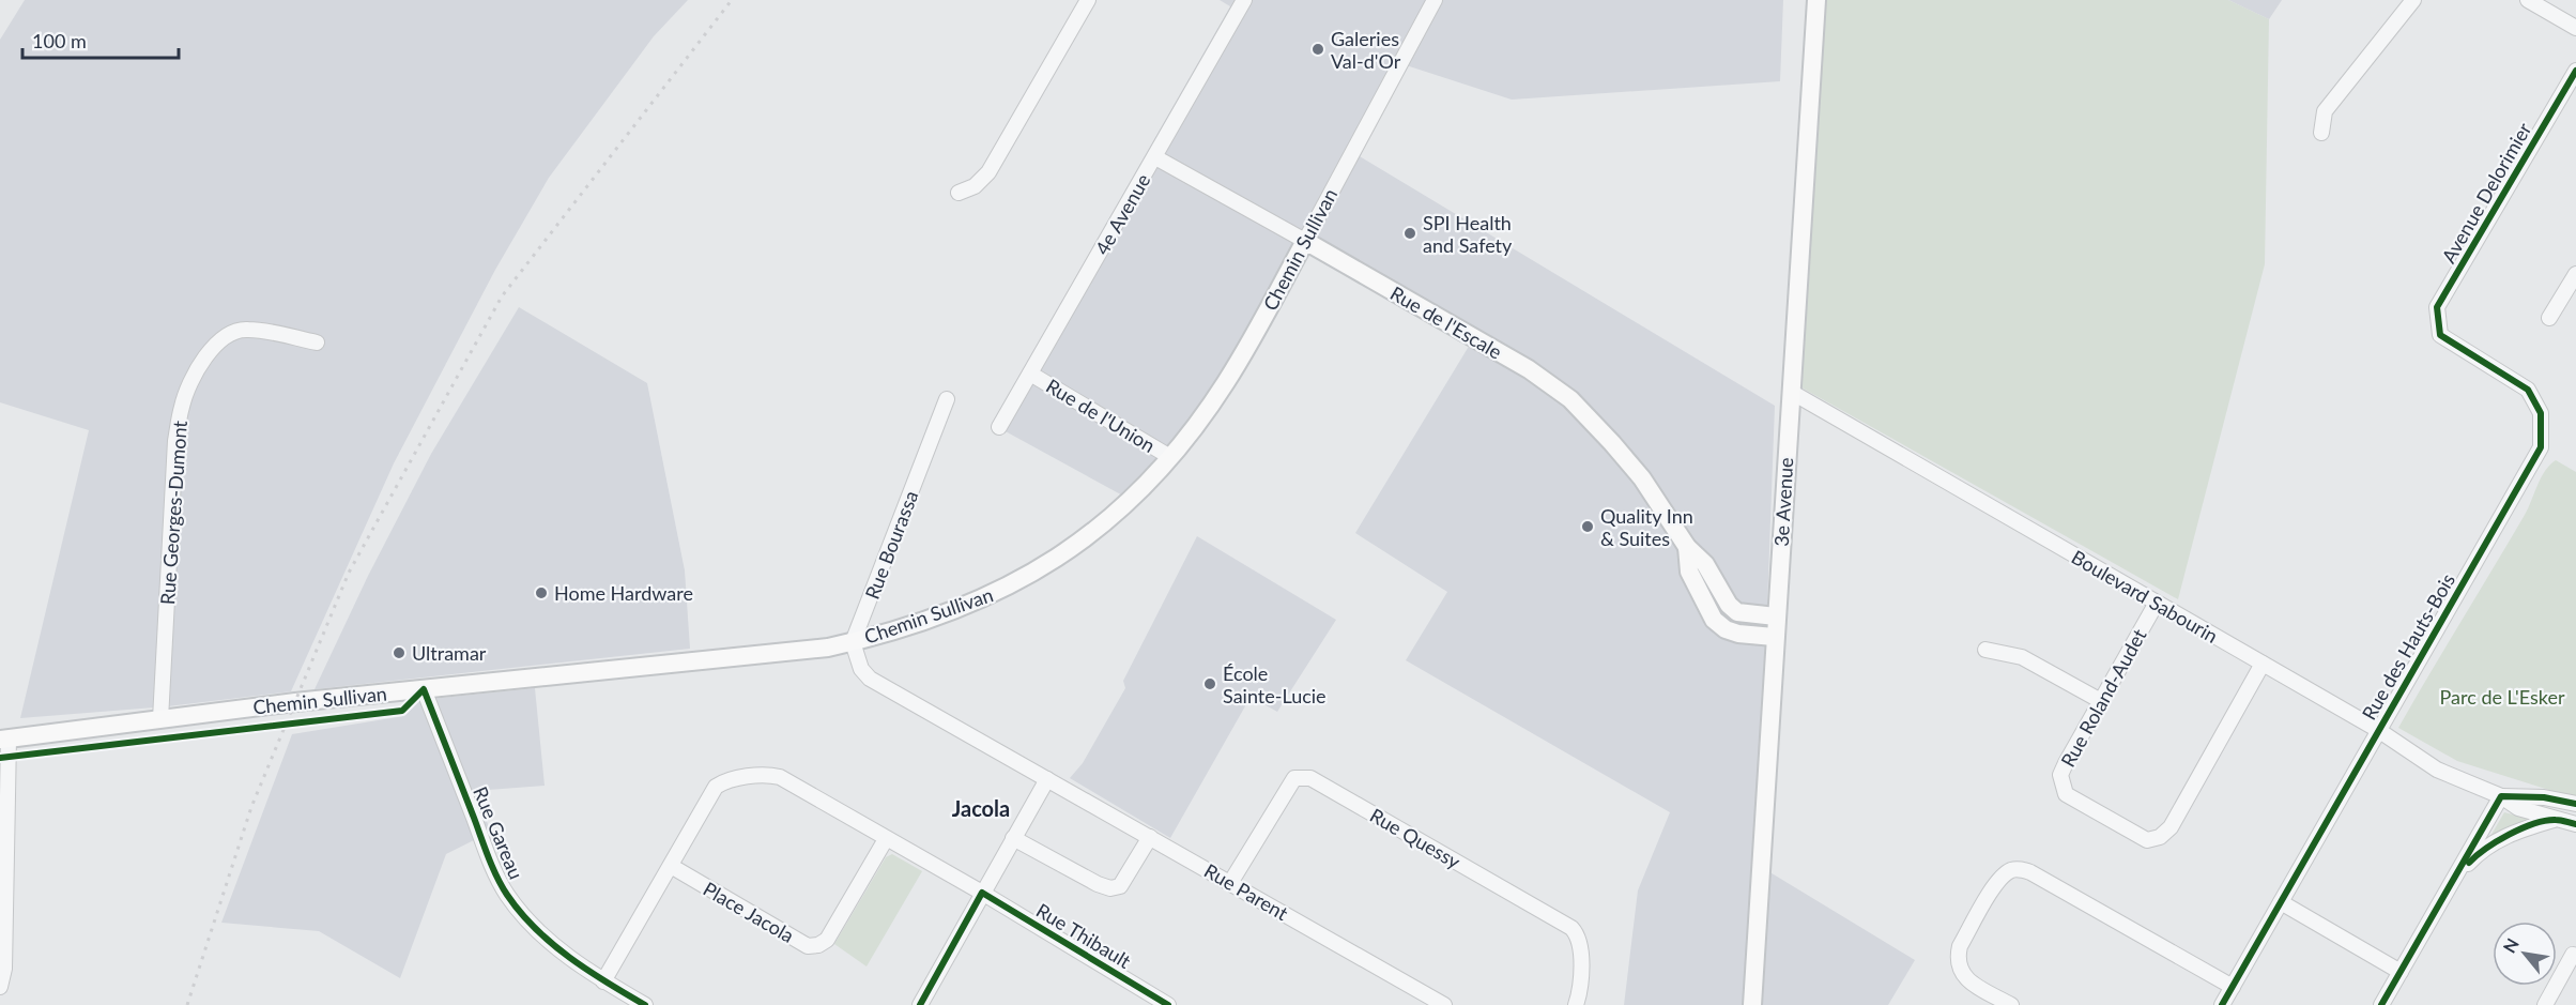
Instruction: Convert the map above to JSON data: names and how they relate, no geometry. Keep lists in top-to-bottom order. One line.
{"streets":{"main road":["Chemin Sullivan","Rue de l'Escale","3e Avenue"],"street":["Avenue Delorimier","4e Avenue","Rue de l'Union","Rue Georges-Dumont","Rue Bourassa","Boulevard Sabourin","Rue des Hauts-Bois","Rue Roland-Audet","Rue Gareau","Rue Quessy","Rue Parent","Place Jacola","Rue Thibault"]},"crossings":[["Avenue Delorimier","Rue des Hauts-Bois"],["4e Avenue","Rue de l'Escale"],["4e Avenue","Rue de l'Union"],["Chemin Sullivan","Rue de l'Escale"],["Chemin Sullivan","Rue de l'Union"],["Chemin Sullivan","Rue Georges-Dumont"],["Chemin Sullivan","Rue Bourassa"],["Chemin Sullivan","Rue Gareau"],["Rue de l'Escale","3e Avenue"],["3e Avenue","Boulevard Sabourin"],["Boulevard Sabourin","Rue des Hauts-Bois"],["Boulevard Sabourin","Rue Roland-Audet"],["Rue Quessy","Rue Parent"]],"districts":["Jacola"],"parks":["Parc de L'Esker"],"places":["Galeries Val-d'Or","SPI Health and Safety","Quality Inn & Suites","Home Hardware","Ultramar","École Sainte-Lucie"],"scale_bar":"100 m","north":"top left"}
